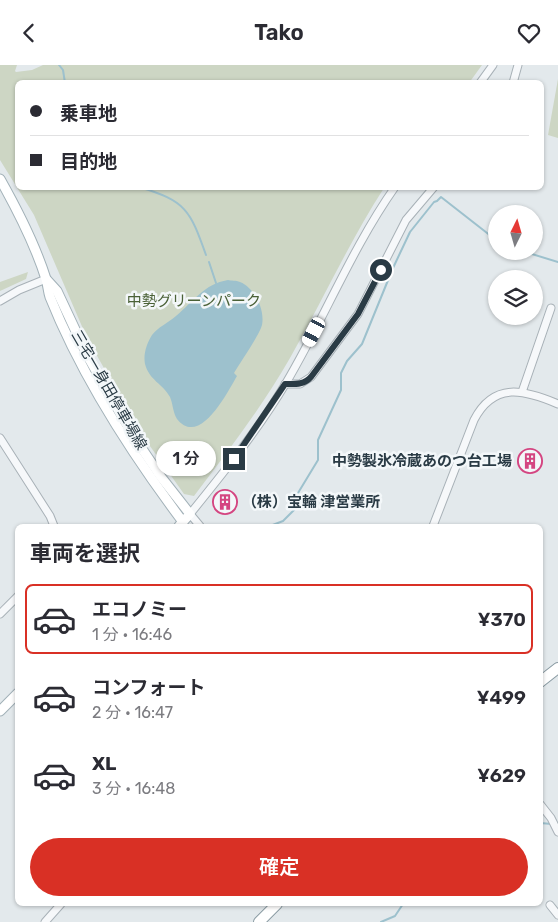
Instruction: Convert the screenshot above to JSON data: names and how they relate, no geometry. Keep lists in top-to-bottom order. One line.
{"streets":{"main road":["三宅一身田停車場線"]},"parks":["中勢グリーンパーク"],"places":{"building":["中勢製氷冷蔵あのつ台工場","（株）宝輪 津営業所"]},"north":"top","page":{"header":"Tako","banner":["乗車地","目的地"],"bubble":"1 分","heading":"車両を選択","list":[{"name":"エコノミー","note":"1 分 · 16:46","value":"¥370"},{"name":"コンフォート","note":"2 分 · 16:47","value":"¥499"},{"name":"XL","note":"3 分 · 16:48","value":"¥629"}],"buttons":"確定"}}
